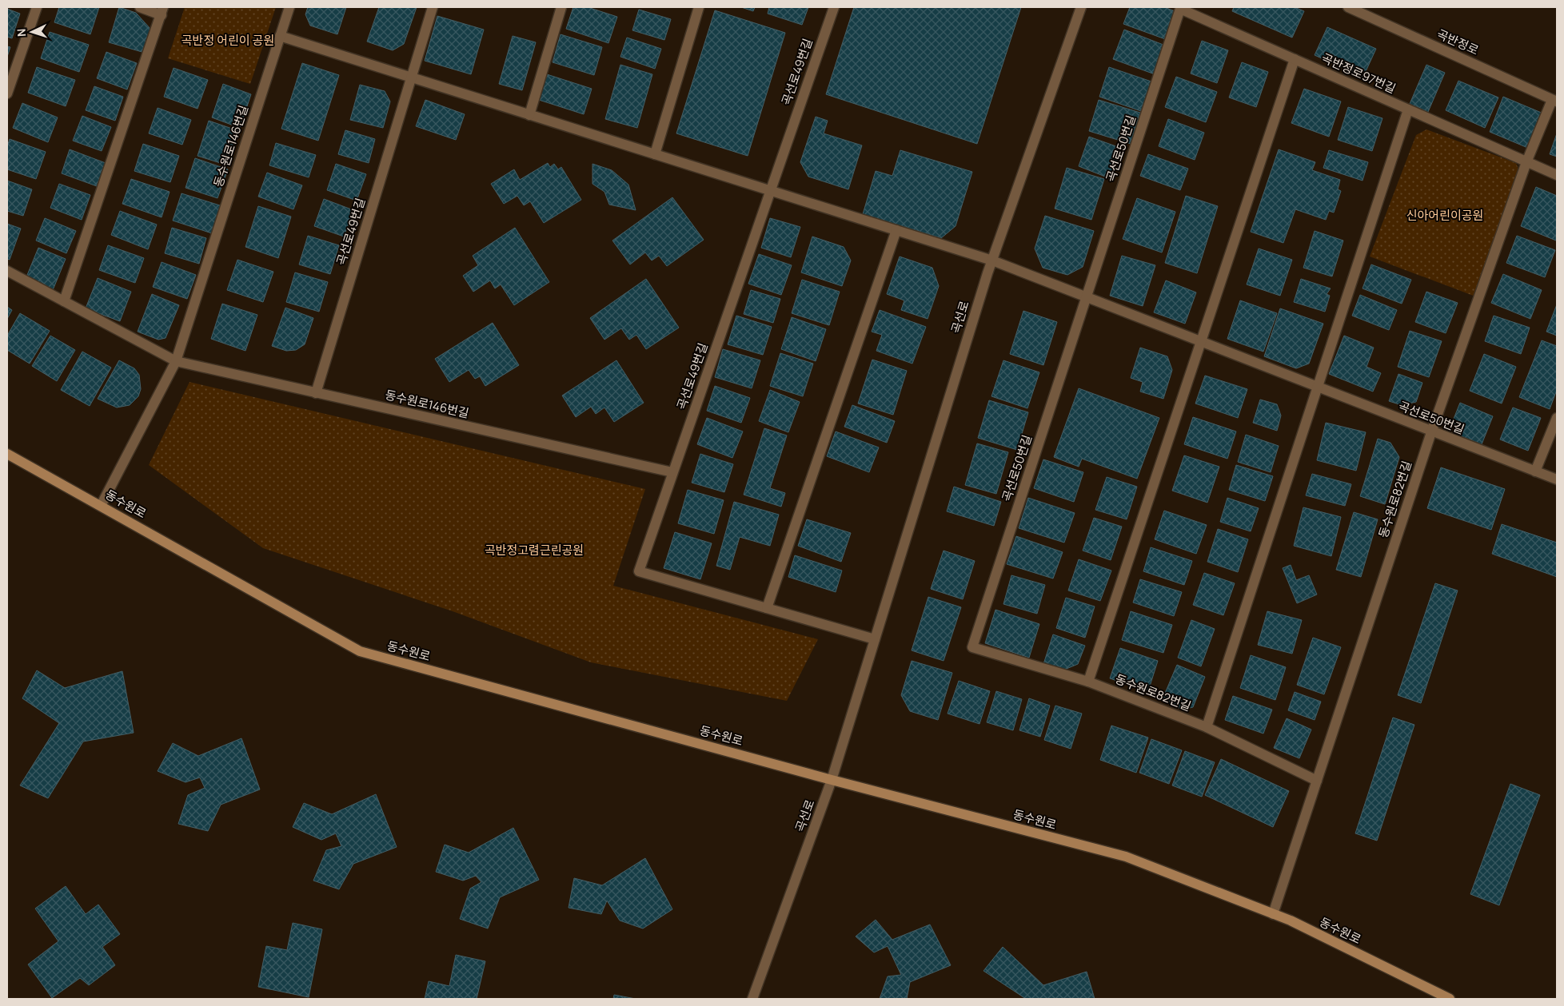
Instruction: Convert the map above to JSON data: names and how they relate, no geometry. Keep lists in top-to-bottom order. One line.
{"streets":{"main road":["동수원로"],"street":["곡반정로","곡선로49번길","곡반정로97번길","동수원로146번길","곡선로50번길","곡선로","동수원로82번길"]},"crossings":[["곡선로49번길","동수원로146번길"],["곡반정로97번길","곡선로50번길"],["동수원로146번길","동수원로"],["곡선로50번길","곡선로"],["곡선로50번길","동수원로82번길"],["곡선로","동수원로"],["동수원로82번길","동수원로"]],"parks":["곡반정 어린이 공원","신아어린이공원","곡반정고렴근린공원"],"north":"left"}
